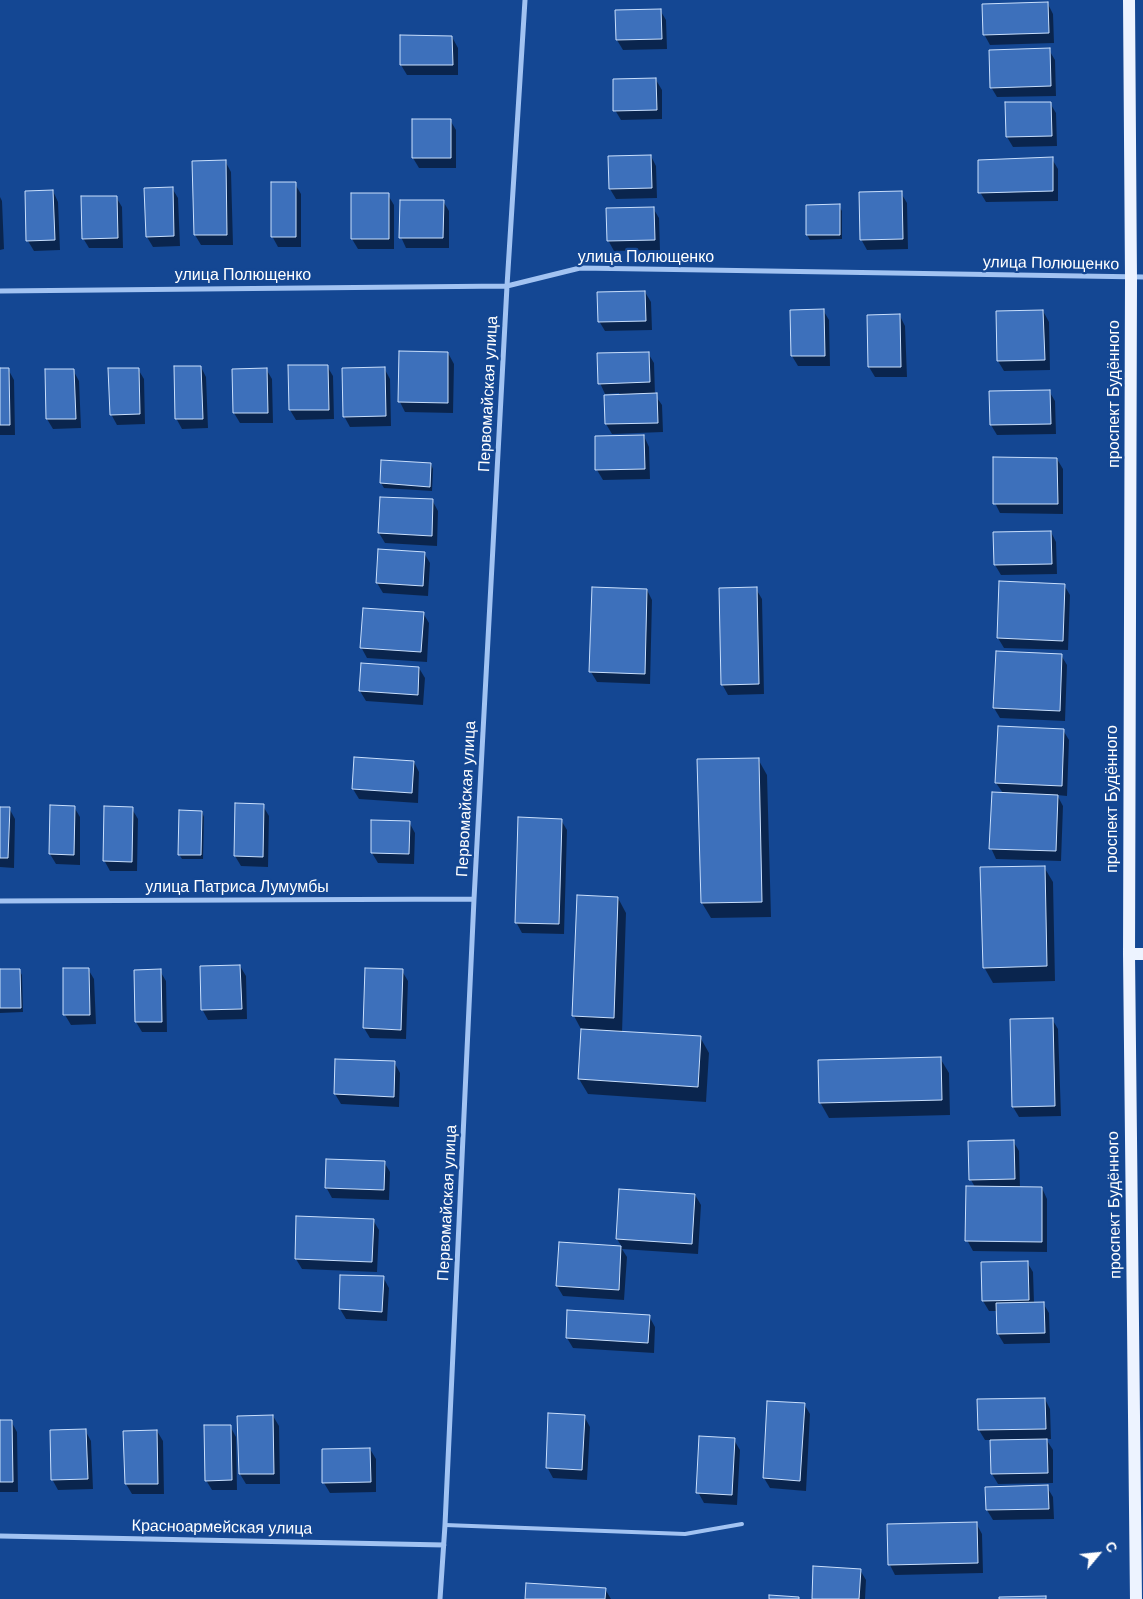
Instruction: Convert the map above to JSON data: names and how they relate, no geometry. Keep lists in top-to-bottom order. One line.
{"streets":{"main road":["проспект Будённого"],"street":["улица Полющенко","Первомайская улица","улица Патриса Лумумбы","Красноармейская улица"]},"crossings":[["улица Полющенко","Первомайская улица"],["улица Полющенко","проспект Будённого"],["Первомайская улица","улица Патриса Лумумбы"],["Первомайская улица","Красноармейская улица"]],"north":"top right"}
